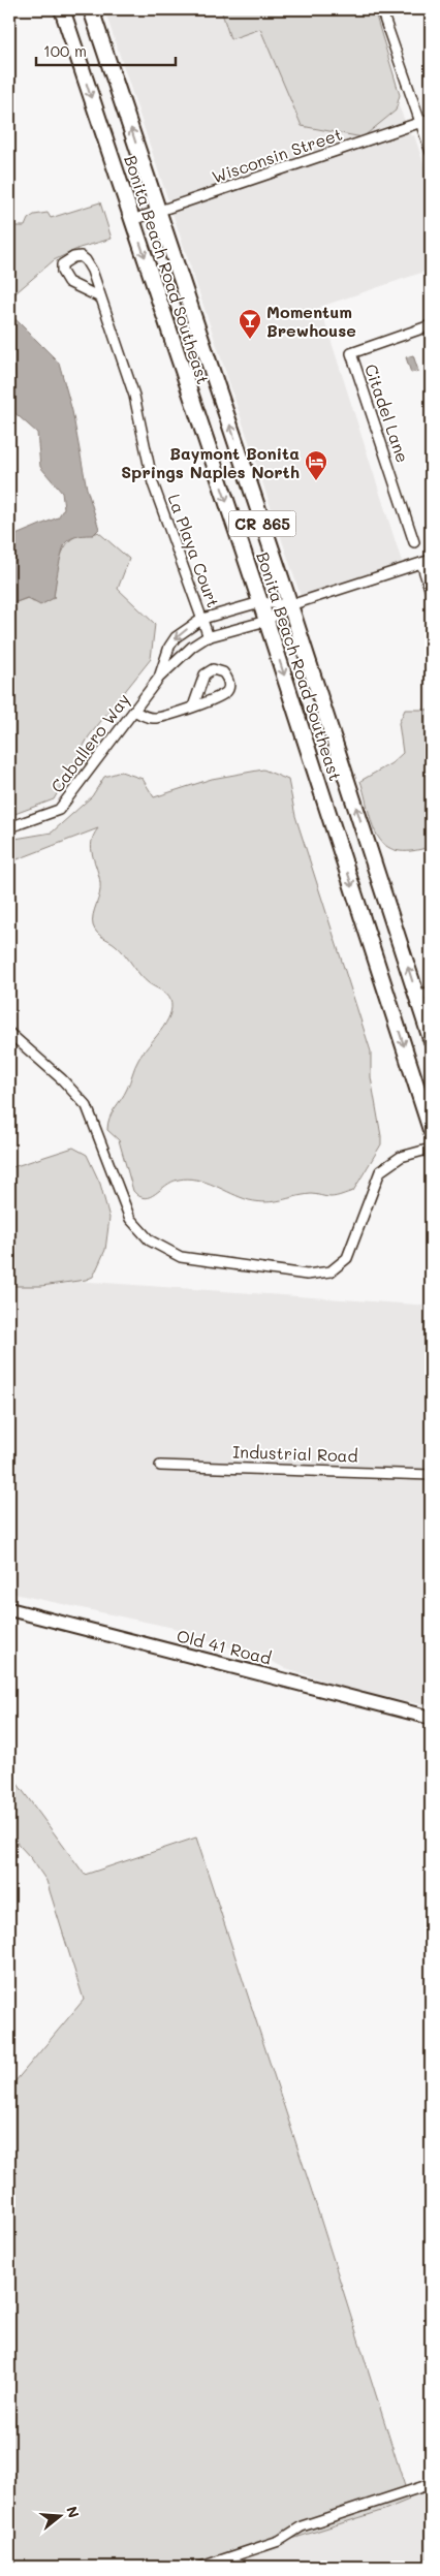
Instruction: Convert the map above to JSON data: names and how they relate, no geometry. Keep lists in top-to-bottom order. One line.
{"streets":{"main road":["Bonita Beach Road Southeast","CR 865"],"street":["Wisconsin Street","Citadel Lane","La Playa Court","Caballero Way","Industrial Road","Old 41 Road"]},"crossings":[["Wisconsin Street","Bonita Beach Road Southeast"],["Bonita Beach Road Southeast","Caballero Way"],["La Playa Court","Caballero Way"]],"places":{"bar":["Momentum Brewhouse"],"hotel":["Baymont Bonita Springs Naples North"]},"scale_bar":"100 m","north":"right"}
